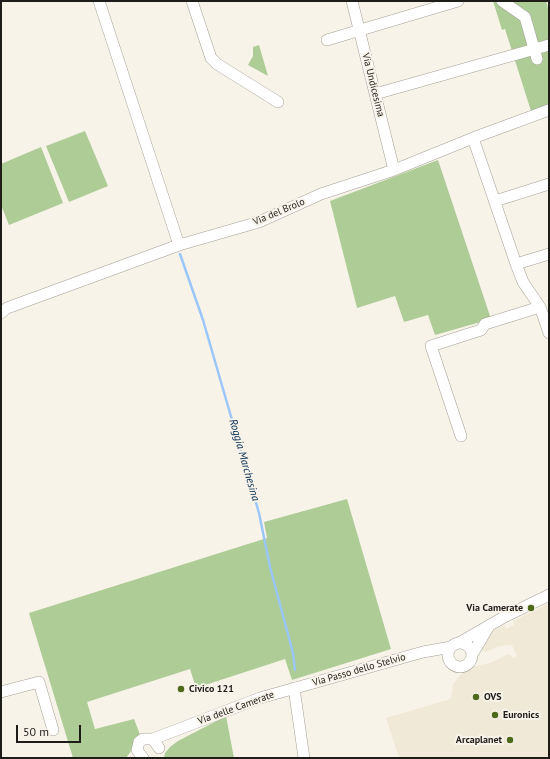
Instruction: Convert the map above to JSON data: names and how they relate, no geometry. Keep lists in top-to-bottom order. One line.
{"streets":{"street":["Via Undicesima","Via del Brolo","Via Passo dello Stelvio","Via delle Camerate"]},"crossings":[["Via Undicesima","Via del Brolo"],["Via Passo dello Stelvio","Via delle Camerate"]],"water":["Roggia Marchesina"],"places":["Via Camerate","Civico 121","OVS","Euronics","Arcaplanet"],"scale_bar":"50 m"}
